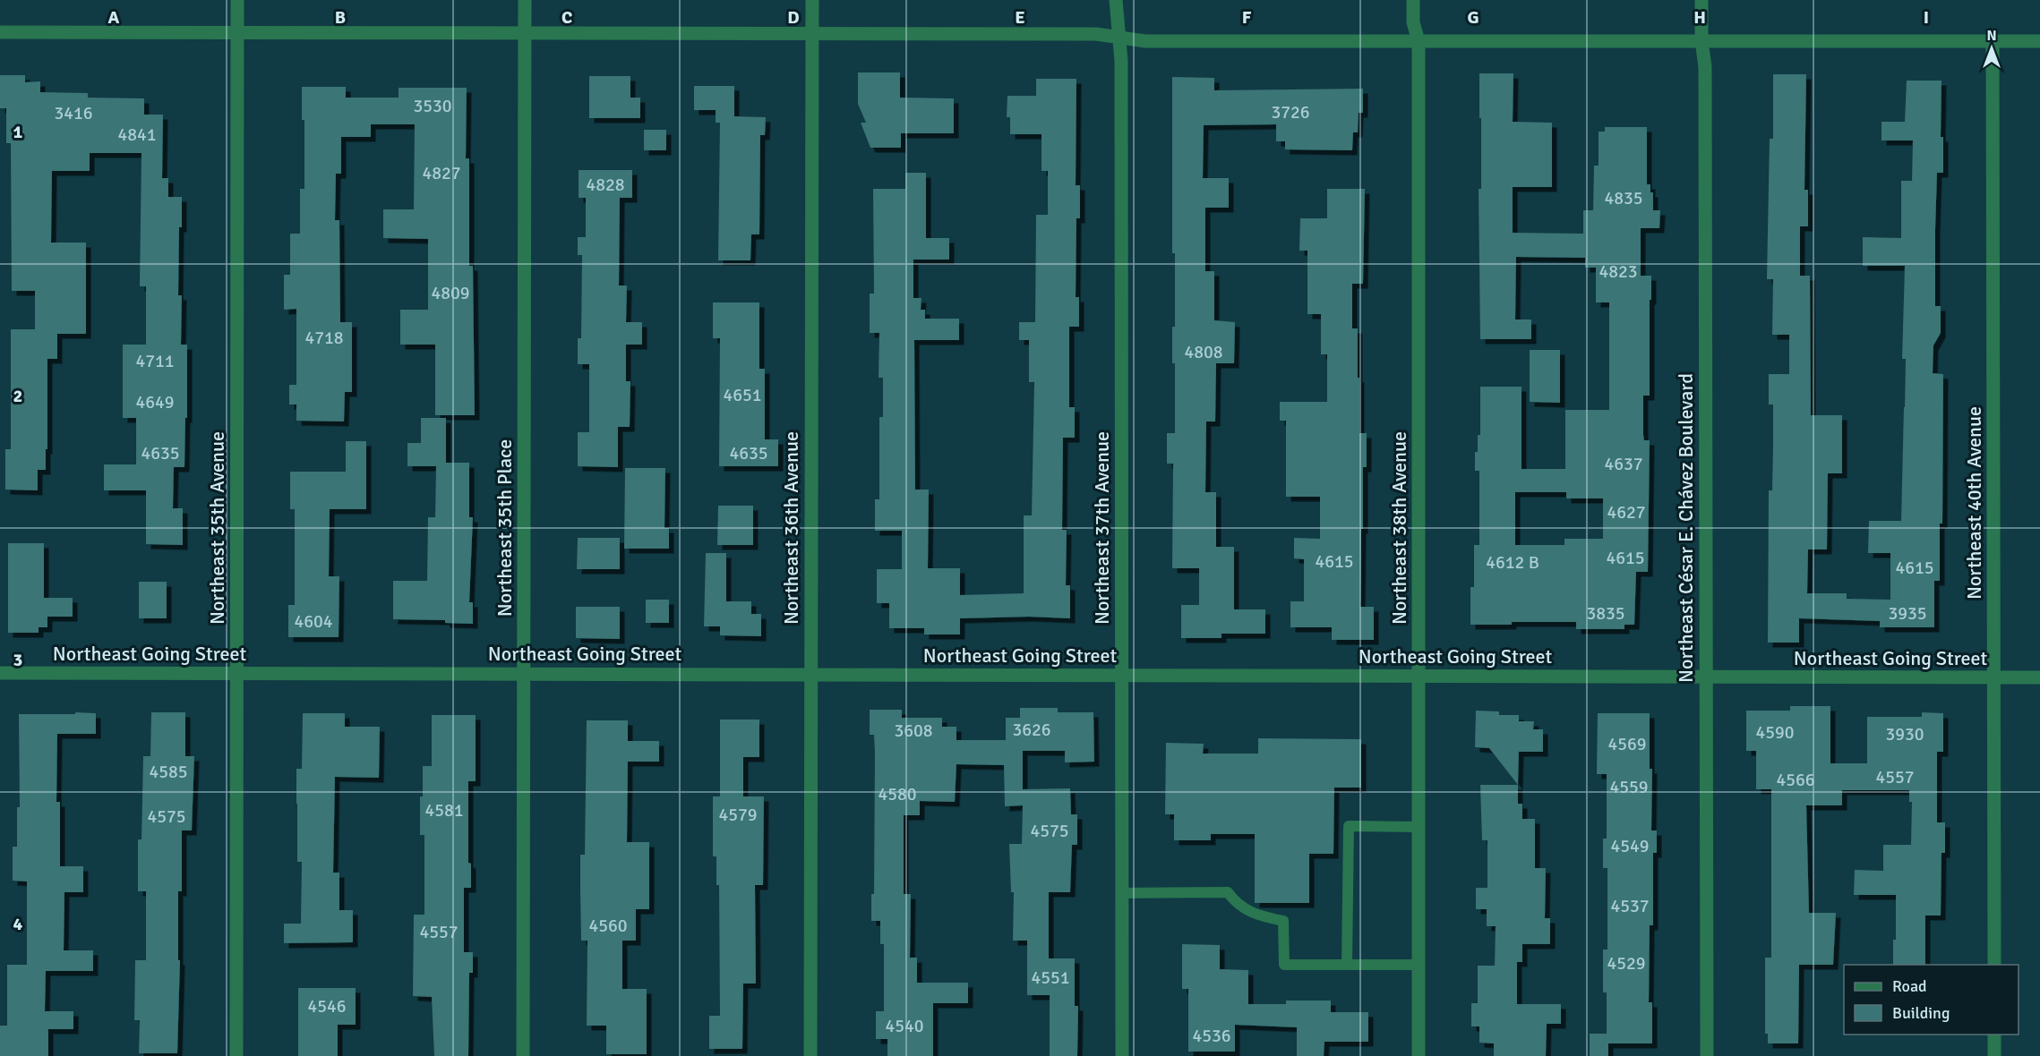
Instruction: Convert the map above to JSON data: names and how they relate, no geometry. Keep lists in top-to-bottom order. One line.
{"streets":{"street":["Northeast 40th Avenue","Northeast 35th Avenue","Northeast 35th Place","Northeast 36th Avenue","Northeast 37th Avenue","Northeast 38th Avenue","Northeast César E. Chávez Boulevard","Northeast Going Street"]},"crossings":[["Northeast 40th Avenue","Northeast Going Street"],["Northeast 35th Avenue","Northeast Going Street"],["Northeast 35th Place","Northeast Going Street"],["Northeast 36th Avenue","Northeast Going Street"],["Northeast 37th Avenue","Northeast Going Street"],["Northeast 38th Avenue","Northeast Going Street"],["Northeast César E. Chávez Boulevard","Northeast Going Street"]],"house_numbers":["3530","3726","3416","4841","4827","4828","4835","4823","4809","4718","4808","4711","4651","4649","4635","4635","4637","4627","4615","4615","4612 B","4615","3835","3935","4604","3626","3608","4590","3930","4569","4585","4557","4566","4559","4580","4581","4579","4575","4575","4549","4537","4560","4557","4529","4551","4546","4540","4536"],"legend":["Road","Building"],"north":"top","grid":{"columns":["A","B","C","D","E","F","G","H","I"],"rows":["1","2","3","4"]}}
